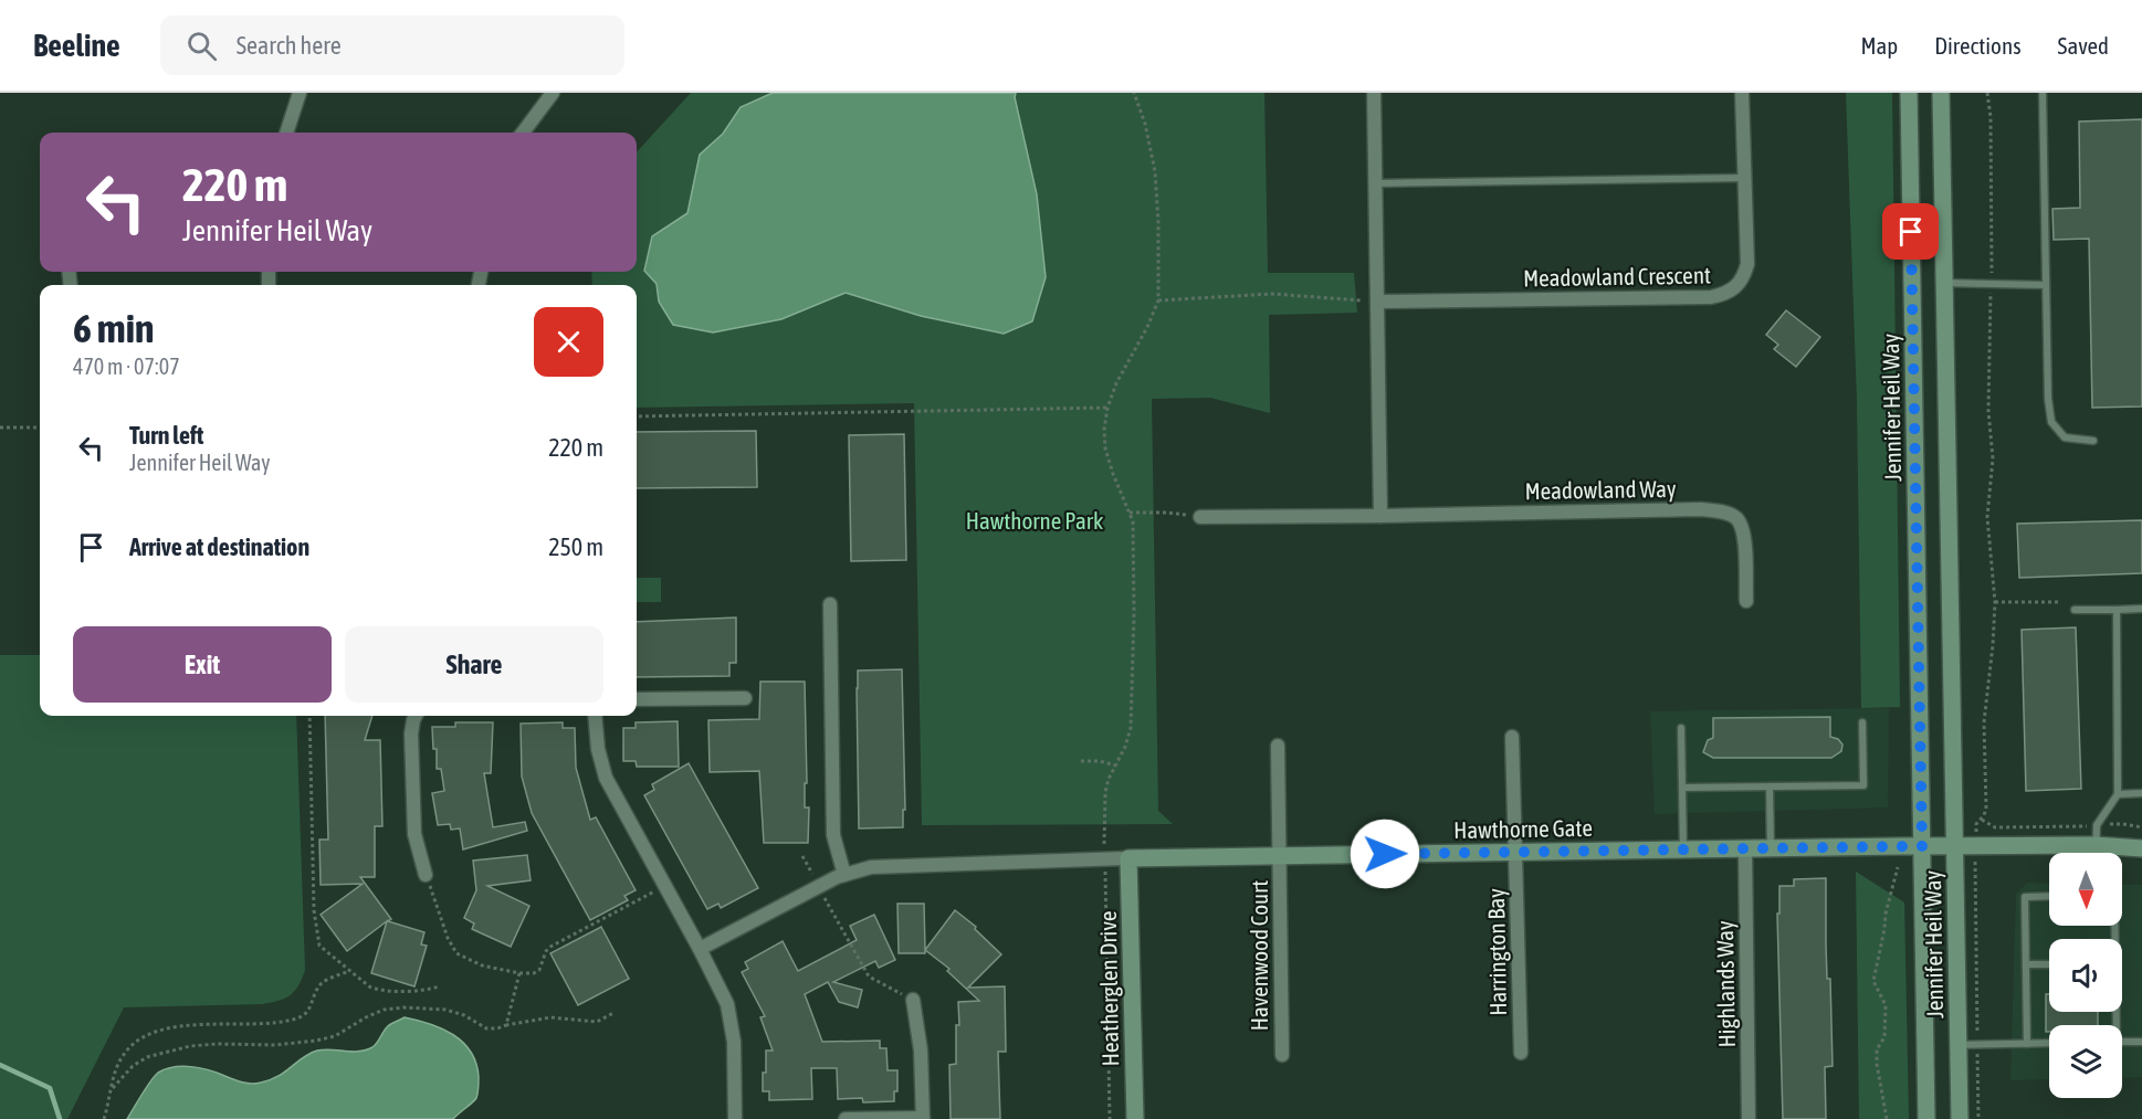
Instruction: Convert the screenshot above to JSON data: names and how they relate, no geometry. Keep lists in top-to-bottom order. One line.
{"streets":{"main road":["Jennifer Heil Way","Hawthorne Gate","Heatherglen Drive"],"street":["Meadowland Crescent","Meadowland Way","Harrington Bay","Havenwood Court","Highlands Way"]},"crossings":[["Jennifer Heil Way","Hawthorne Gate"],["Hawthorne Gate","Harrington Bay"],["Hawthorne Gate","Havenwood Court"],["Hawthorne Gate","Highlands Way"],["Hawthorne Gate","Heatherglen Drive"]],"parks":["Hawthorne Park"],"north":"bottom","page":{"header":"Beeline","search":"Search here","nav":["Map","Directions","Saved"],"turn":["220 m","Jennifer Heil Way"],"heading":["6 min","470 m · 07:07"],"list":[{"name":"Turn left","note":"Jennifer Heil Way","value":"220 m"},{"name":"Arrive at destination","value":"250 m"}],"buttons":["Exit","Share"]}}
